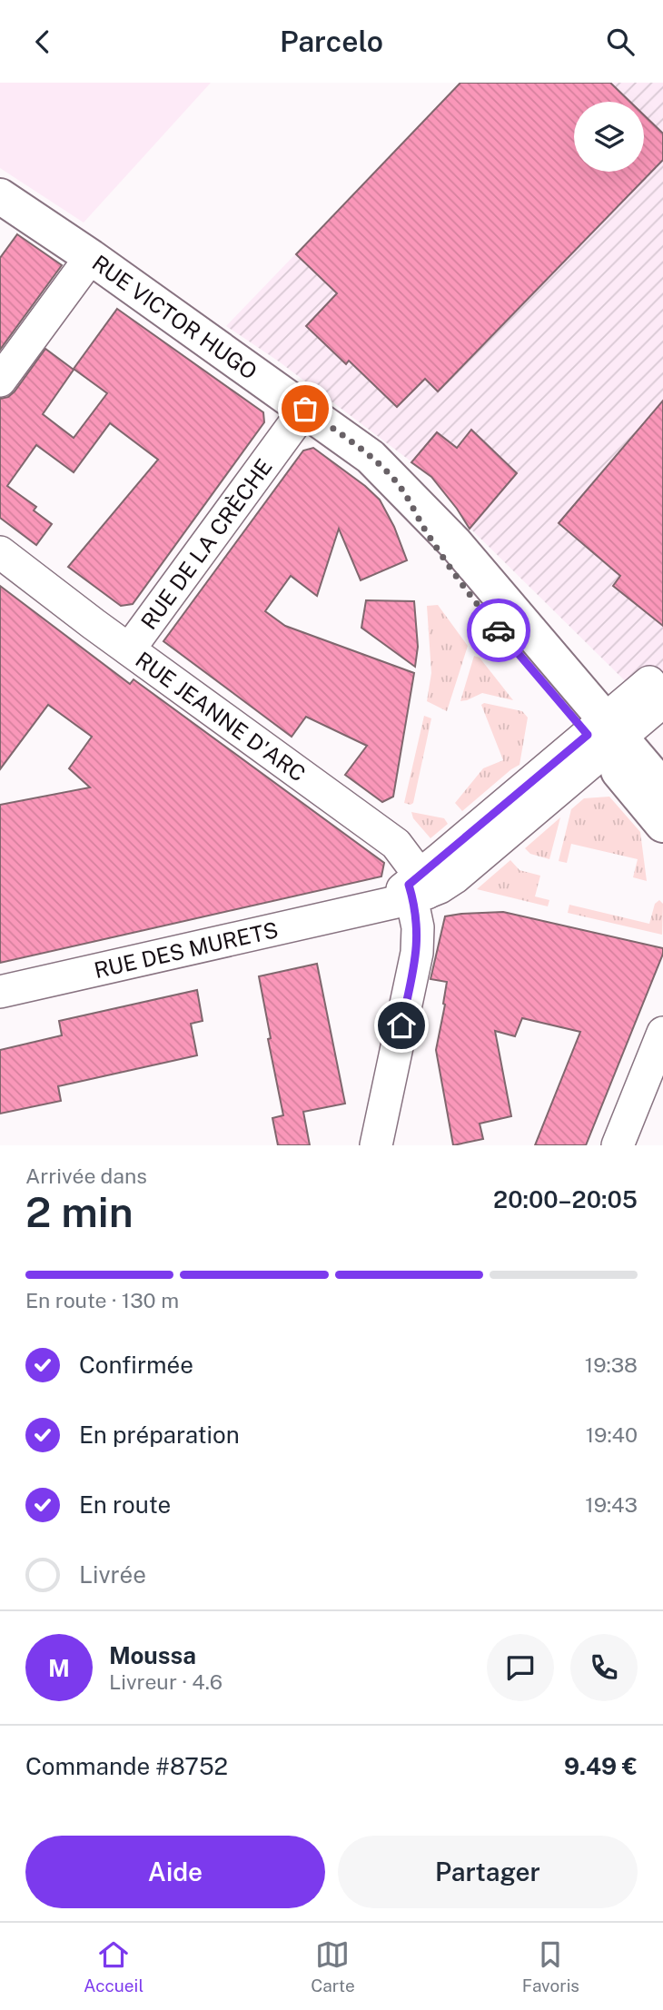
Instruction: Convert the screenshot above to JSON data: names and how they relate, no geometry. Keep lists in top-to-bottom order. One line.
{"streets":{"main road":["RUE VICTOR HUGO"],"street":["RUE DE LA CRÈCHE","RUE JEANNE D'ARC","RUE DES MURETS"]},"crossings":[["RUE VICTOR HUGO","RUE DE LA CRÈCHE"],["RUE VICTOR HUGO","RUE DES MURETS"],["RUE DE LA CRÈCHE","RUE JEANNE D'ARC"],["RUE JEANNE D'ARC","RUE DES MURETS"]],"page":{"header":"Parcelo","heading":["2 min","Arrivée dans","20:00–20:05"],"panel":["Moussa","Livreur · 4.6","Commande #8752","9.49 €"],"bar":"En route · 130 m","list":[["Confirmée","19:38"],["En préparation","19:40"],["En route","19:43"],"Livrée"],"round":"M","buttons":["Aide","Partager"],"tabs":["Accueil","Carte","Favoris"]}}
